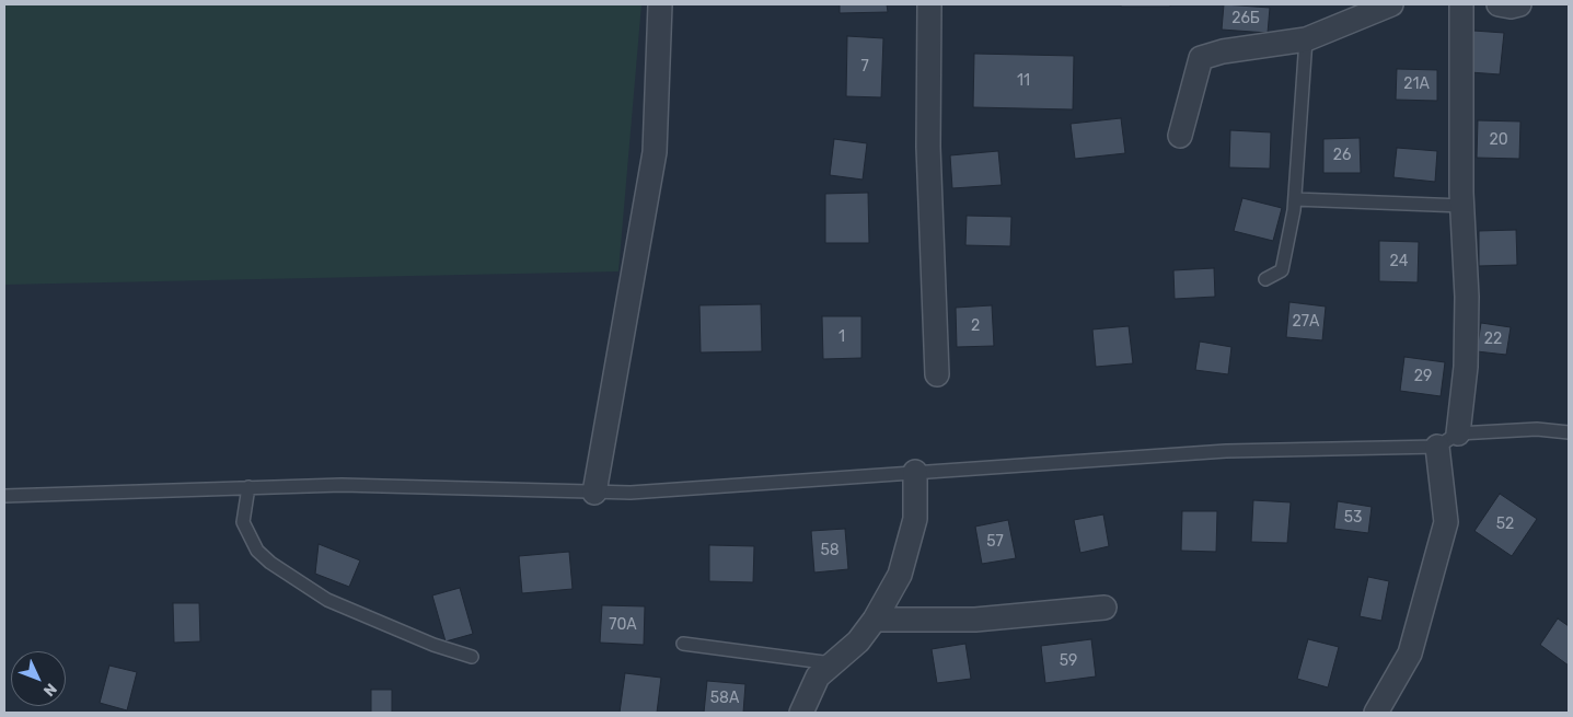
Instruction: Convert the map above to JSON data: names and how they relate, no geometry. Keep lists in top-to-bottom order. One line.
{"house_numbers":["26Б","7","11","21А","20","26","24","27А","2","1","22","29","53","52","57","58","70А","59","58А"],"north":"bottom right"}
